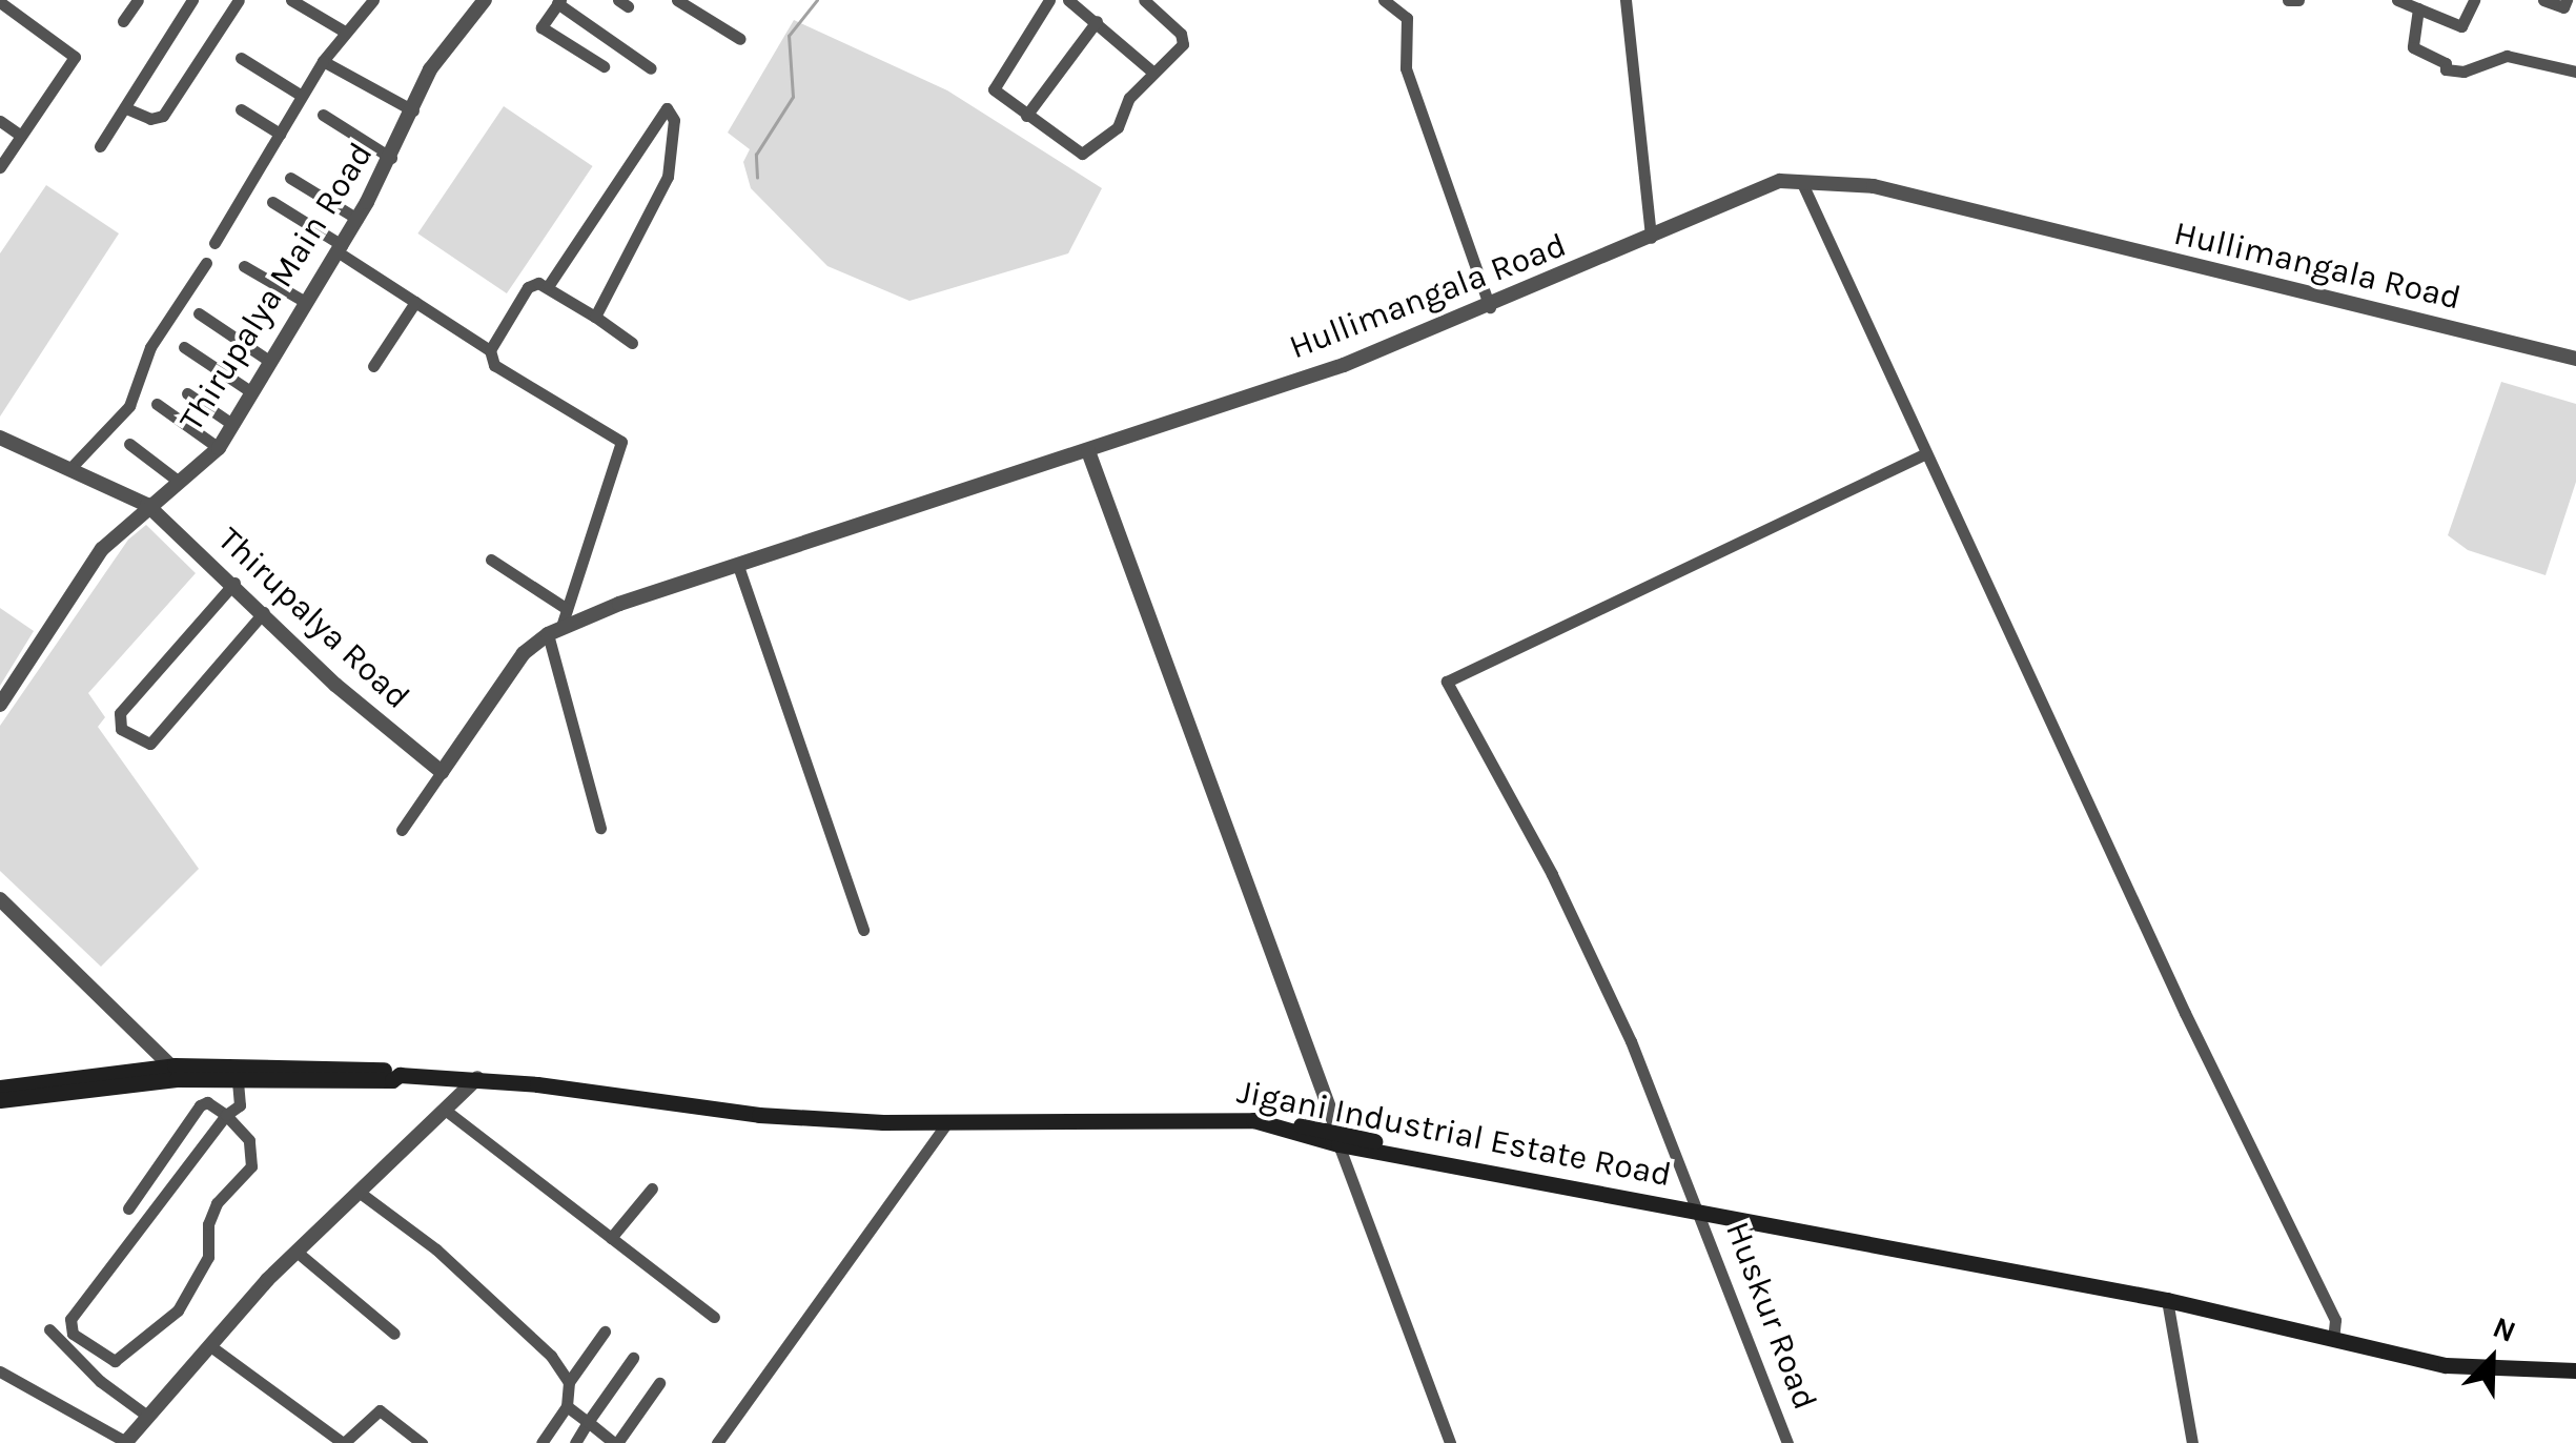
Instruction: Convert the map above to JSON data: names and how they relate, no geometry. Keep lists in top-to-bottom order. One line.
{"streets":{"main road":["Jigani Industrial Estate Road"],"street":["Hullimangala Road","Thirupalya Main Road","Thirupalya Road","Huskur Road"]},"crossings":[["Hullimangala Road","Thirupalya Road"],["Thirupalya Main Road","Thirupalya Road"],["Jigani Industrial Estate Road","Huskur Road"]],"north":"top right"}
